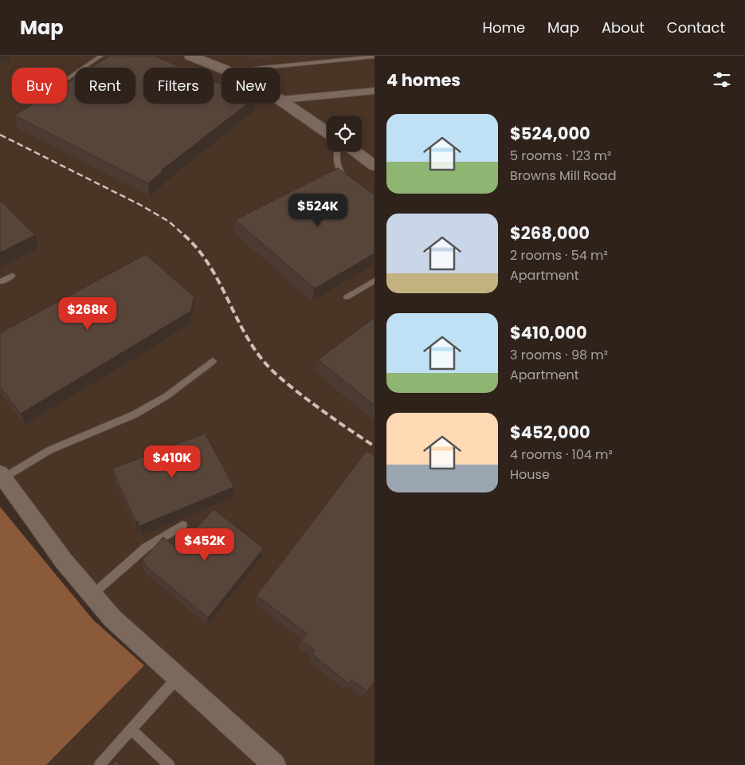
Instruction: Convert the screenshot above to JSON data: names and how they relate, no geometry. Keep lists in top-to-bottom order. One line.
{"page":{"header":"Map","nav":["Home","Map","About","Contact"],"heading":"4 homes","chip":["Buy","Rent","Filters","New"],"list":[{"name":"$524,000","note":"5 rooms · 123 m² · Browns Mill Road"},{"name":"$268,000","note":"2 rooms · 54 m² · Apartment"},{"name":"$410,000","note":"3 rooms · 98 m² · Apartment"},{"name":"$452,000","note":"4 rooms · 104 m² · House"}],"price":["$524K","$268K","$410K","$452K"]}}
